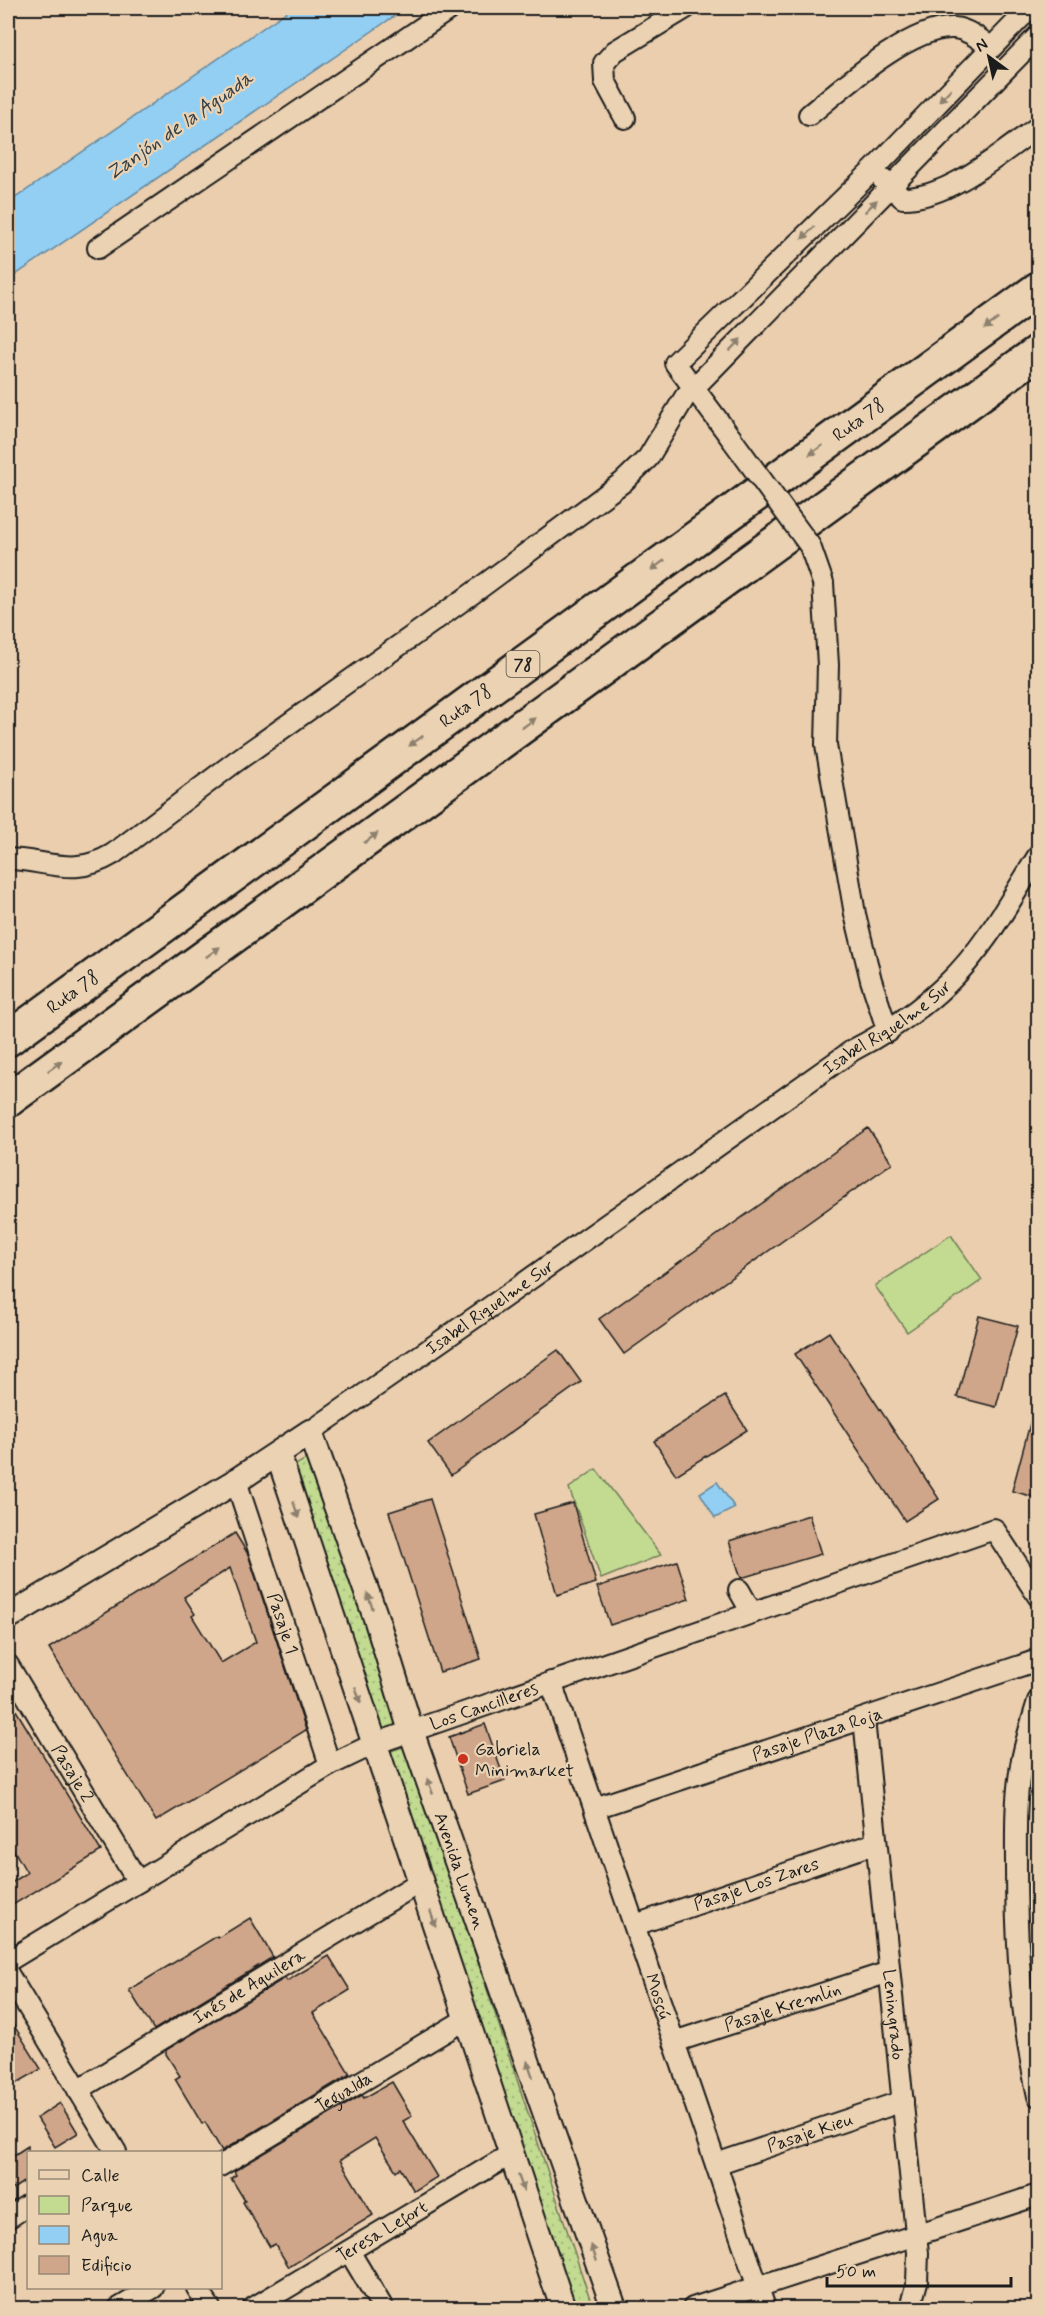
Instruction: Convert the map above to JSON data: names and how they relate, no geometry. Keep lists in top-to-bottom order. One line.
{"streets":{"highway":["Ruta 78","78"],"street":["Isabel Riquelme Sur","Pasaje 1","Los Cancilleres","Pasaje Plaza Roja","Pasaje 2","Avenida Lumen","Pasaje Los Zares","Inés de Aguilera","Moscú","Pasaje Kremlin","Leningrado","Tegualda","Pasaje Kieu","Teresa Lefort"]},"crossings":[["Isabel Riquelme Sur","Pasaje 1"],["Isabel Riquelme Sur","Avenida Lumen"],["Pasaje 1","Los Cancilleres"],["Los Cancilleres","Pasaje 2"],["Los Cancilleres","Avenida Lumen"],["Los Cancilleres","Moscú"],["Pasaje Plaza Roja","Moscú"],["Pasaje Plaza Roja","Leningrado"],["Pasaje Los Zares","Moscú"],["Pasaje Los Zares","Leningrado"],["Moscú","Pasaje Kremlin"],["Moscú","Pasaje Kieu"],["Pasaje Kremlin","Leningrado"],["Leningrado","Pasaje Kieu"]],"water":["Zanjón de la Aguada"],"places":["Gabriela Minimarket"],"legend":["Calle","Parque","Agua","Edificio"],"scale_bar":"50 m","north":"top left"}
